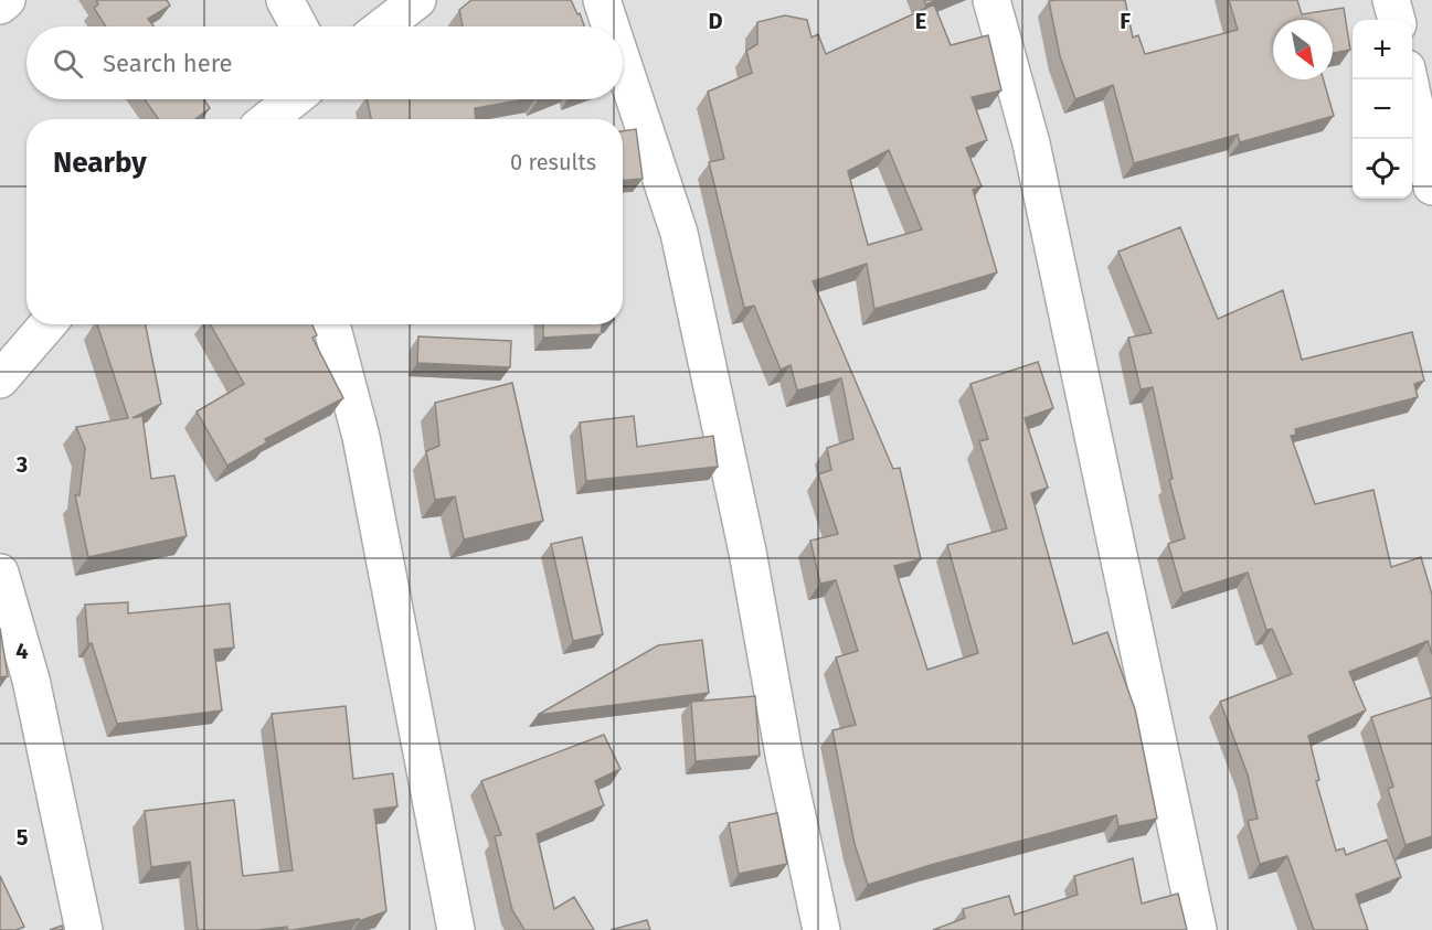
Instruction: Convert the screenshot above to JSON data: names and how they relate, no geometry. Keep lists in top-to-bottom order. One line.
{"north":"bottom right","page":{"map_buttons":["+","−"],"search":"Search here","heading":["Nearby","0 results"]},"grid":{"columns":["D","E","F"],"rows":["3","4","5"]}}
